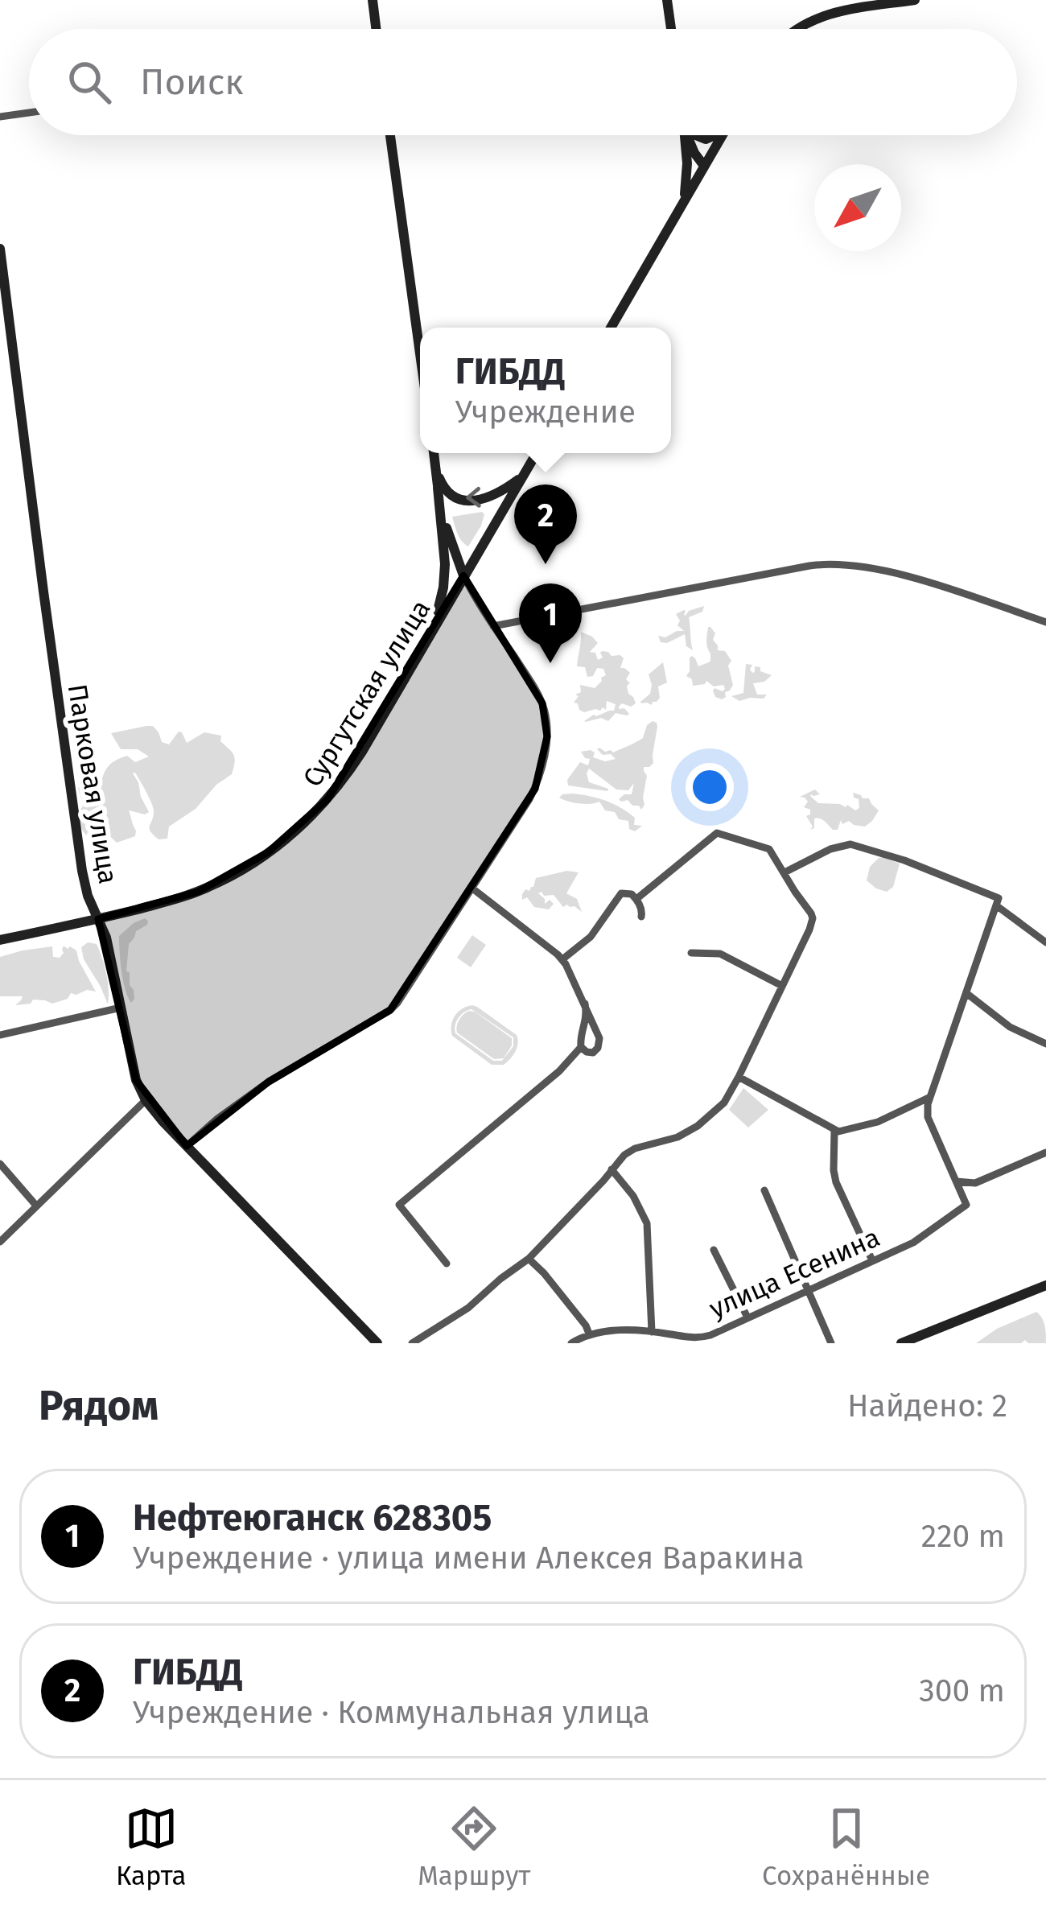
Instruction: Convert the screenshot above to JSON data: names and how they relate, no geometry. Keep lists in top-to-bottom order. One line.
{"streets":{"main road":["Сургутская улица","Парковая улица"],"street":["улица Есенина"]},"crossings":[["Сургутская улица","Парковая улица"]],"north":"bottom left","page":{"search":"Поиск","popup":["ГИБДД","Учреждение"],"pins":["2","1"],"heading":["Рядом","Найдено: 2"],"list":[{"mark":"1","name":"Нефтеюганск 628305","note":"Учреждение · улица имени Алексея Варакина","value":"220 m"},{"mark":"2","name":"ГИБДД","note":"Учреждение · Коммунальная улица","value":"300 m"}],"nav":["Карта","Маршрут","Сохранённые"]}}
